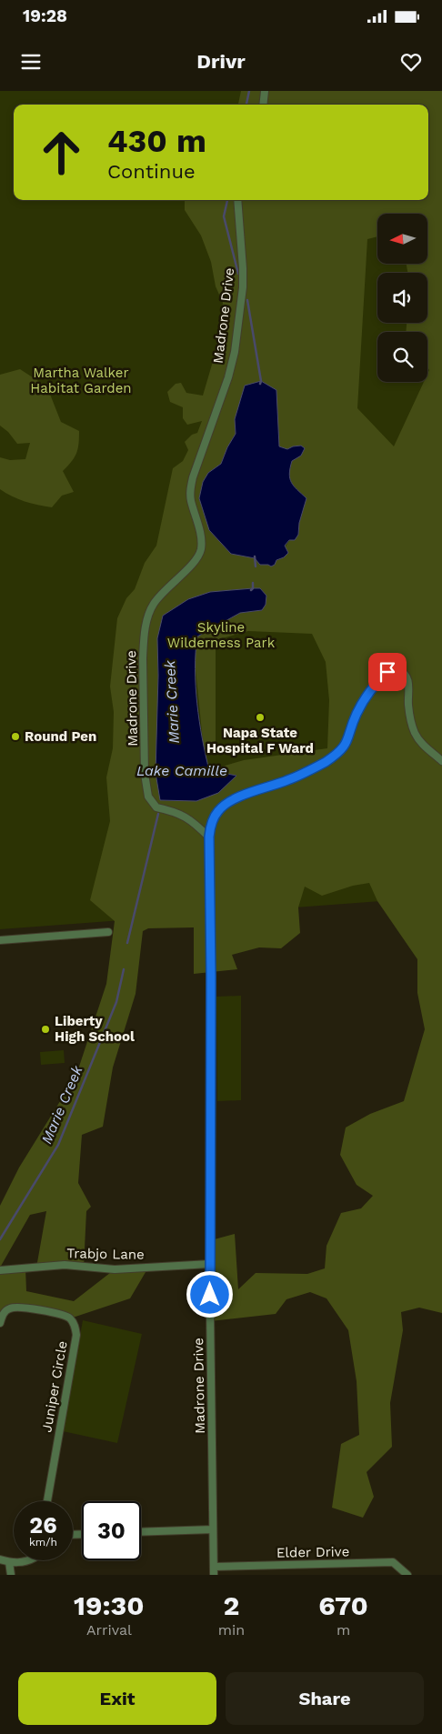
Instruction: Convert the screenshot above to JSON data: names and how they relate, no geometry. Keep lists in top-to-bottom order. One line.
{"streets":{"street":["Madrone Drive","Trabjo Lane","Juniper Circle","Elder Drive"]},"crossings":[["Madrone Drive","Trabjo Lane"],["Madrone Drive","Elder Drive"]],"water":["Marie Creek","Lake Camille"],"parks":["Martha Walker Habitat Garden","Skyline Wilderness Park"],"places":["Napa State Hospital F Ward","Round Pen","Liberty High School"],"north":"left","page":{"status":"19:28","header":"Drivr","turn":["430 m","Continue"],"speed":"26 km/h","limit":"30","eta":["19:30","Arrival","2","min","670","m"],"buttons":["Exit","Share"]}}
